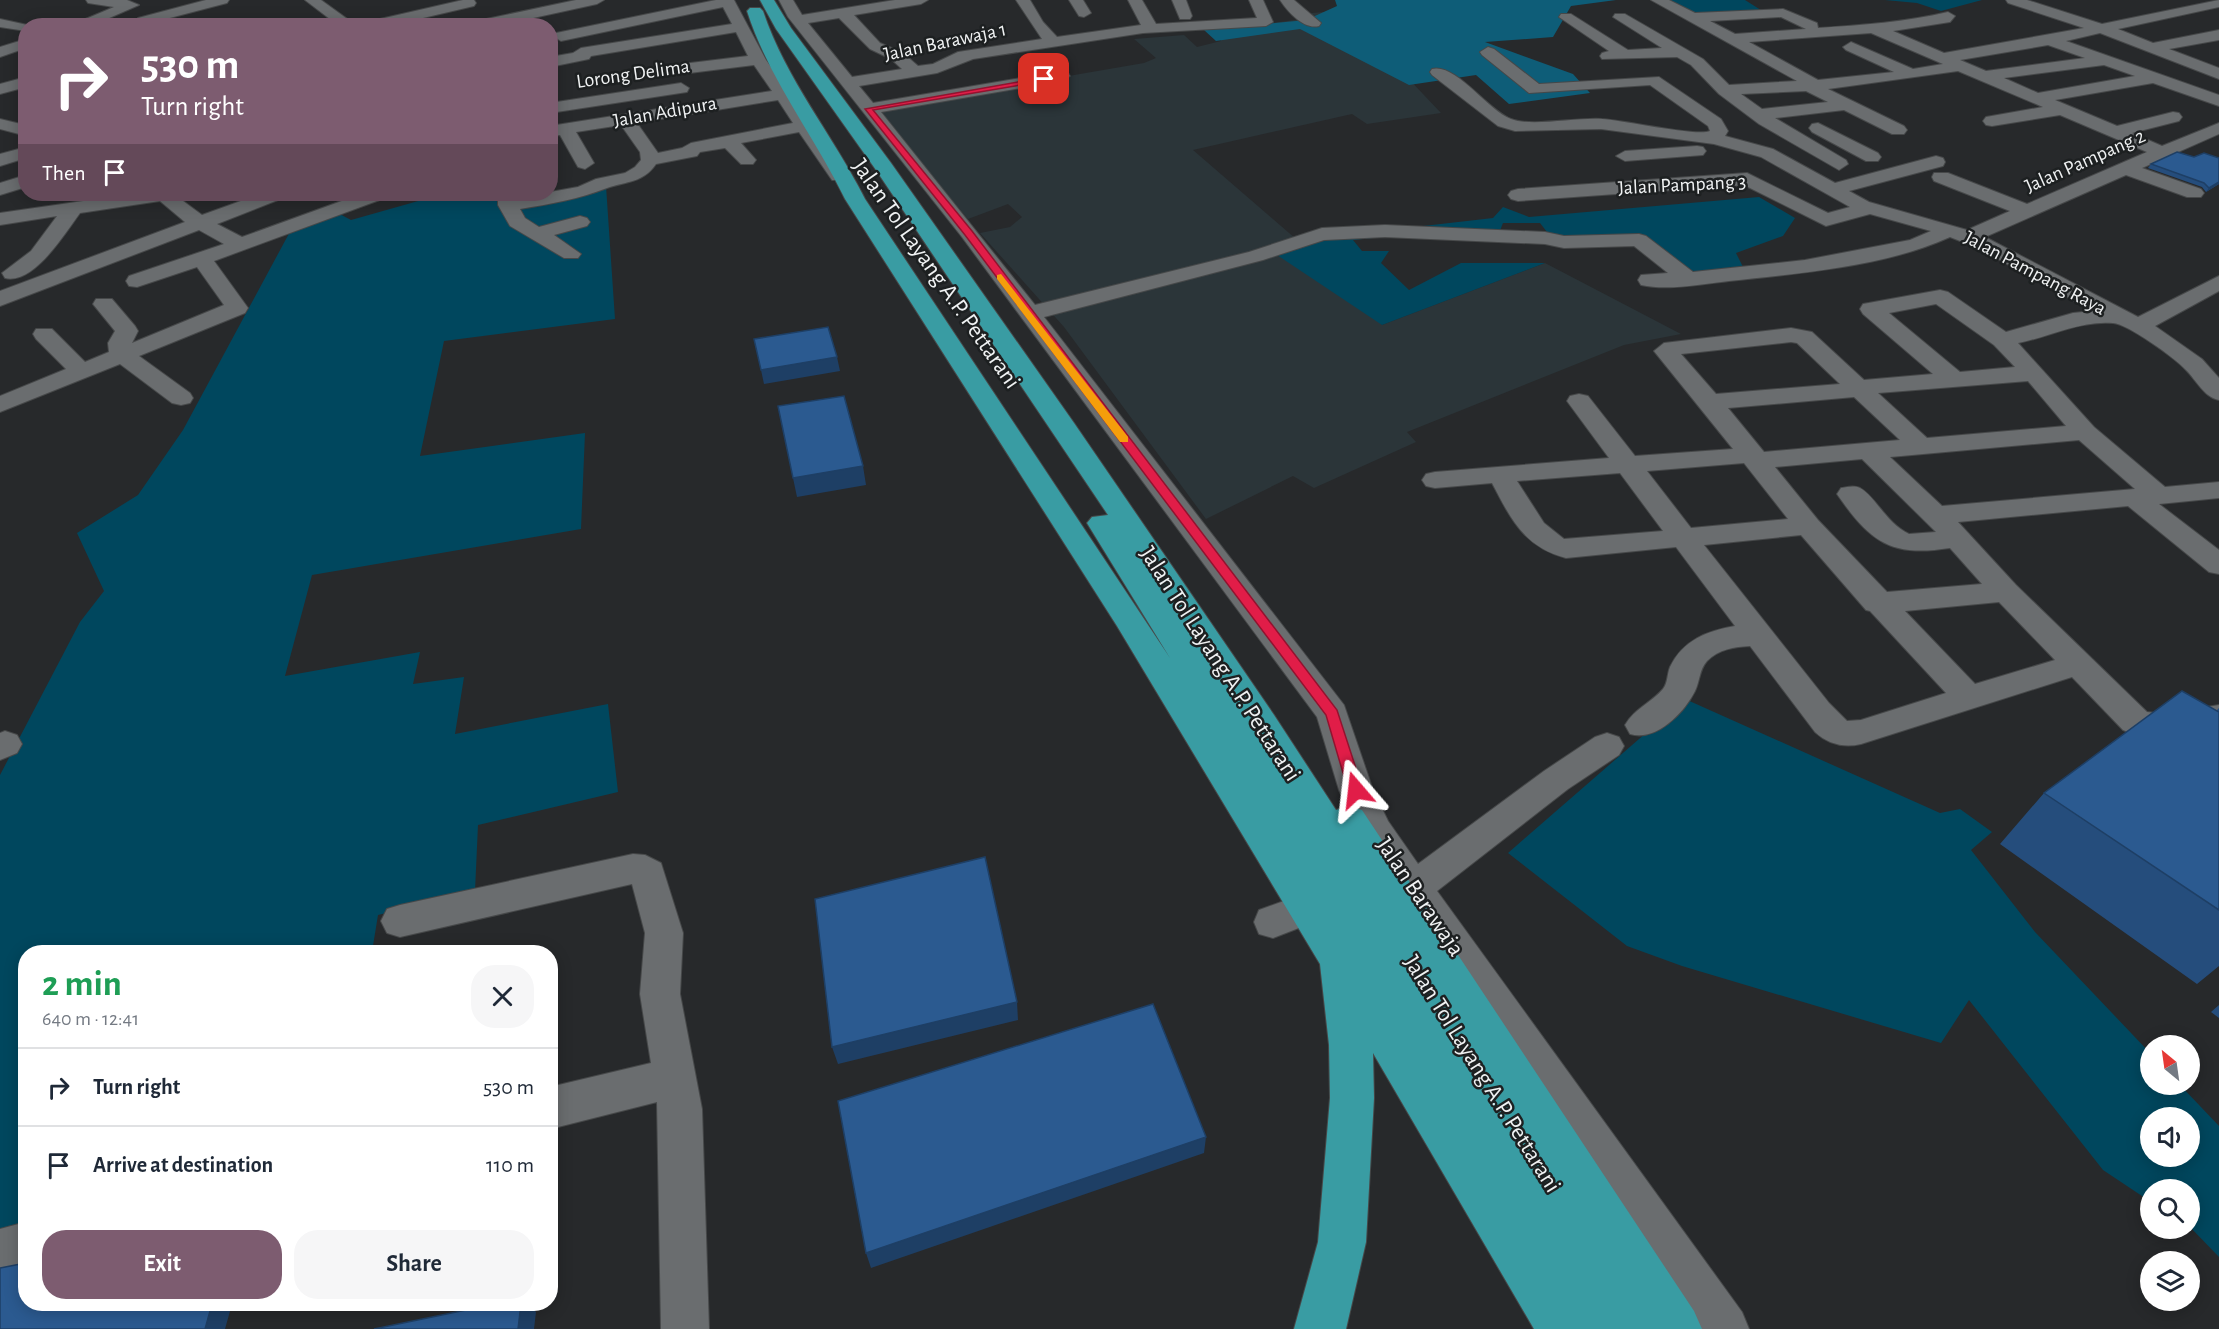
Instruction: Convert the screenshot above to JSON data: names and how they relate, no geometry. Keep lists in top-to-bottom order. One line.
{"streets":{"highway":["Jalan Tol Layang A.P. Pettarani"],"street":["Jalan Barawaja 1","Lorong Delima","Jalan Adipura","Jalan Pampang 2","Jalan Pampang 3","Jalan Pampang Raya","Jalan Barawaja"]},"crossings":[["Jalan Barawaja 1","Jalan Barawaja"],["Jalan Pampang 2","Jalan Pampang Raya"],["Jalan Pampang 3","Jalan Pampang Raya"],["Jalan Tol Layang A.P. Pettarani","Jalan Barawaja"]],"north":"top left","page":{"turn":["530 m","Turn right"],"then":"Then","heading":["2 min","640 m · 12:41"],"list":[{"name":"Turn right","value":"530 m"},{"name":"Arrive at destination","value":"110 m"}],"buttons":["Exit","Share"]}}
